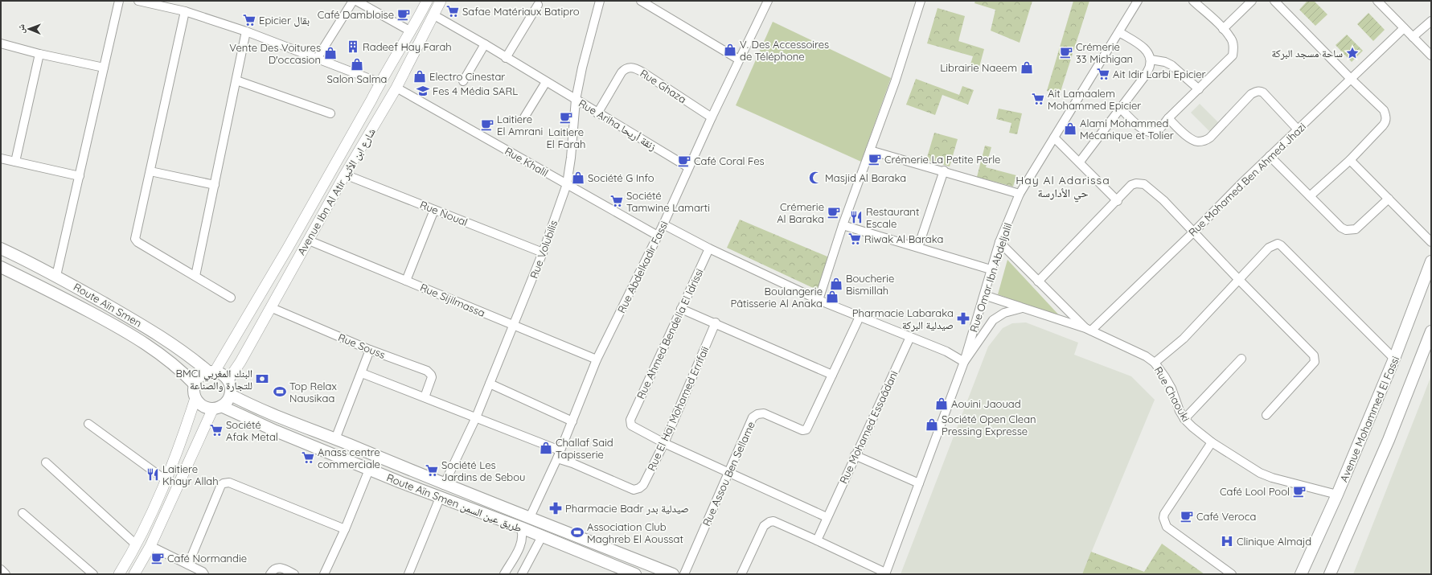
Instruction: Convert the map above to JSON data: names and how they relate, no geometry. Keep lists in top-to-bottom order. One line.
{"streets":{"main road":["Route Aïn Smen","Avenue Mohammed El Fassi","Route Aïn Smen طريق عين السمن"],"street":["Rue Ghaza","Rue Ariha زنقة أريحا","Rue Khalil","Rue Mohamed Ben Ahmed Jhazi","Avenue Ibn Al Atir شارع ابن الأثير","Rue Noual","Rue Volubilis","Rue Abdelkadir Fassi","Rue Omar Ibn Abdeljalil","Rue Sijilmassa","Rue Ahmed Bendella El Idrissi","Rue Souss","Rue Chaouki","Rue El Haj Mohamed Errifaii","Rue Mohamed Essaâdani","Rue Assou Ben Sellame"]},"crossings":[["Rue Ghaza","Rue Ariha زنقة أريحا"],["Rue Ghaza","Rue Abdelkadir Fassi"],["Rue Ariha زنقة أريحا","Avenue Ibn Al Atir شارع ابن الأثير"],["Rue Ariha زنقة أريحا","Rue Volubilis"],["Rue Ariha زنقة أريحا","Rue Abdelkadir Fassi"],["Rue Khalil","Avenue Ibn Al Atir شارع ابن الأثير"],["Rue Khalil","Rue Volubilis"],["Rue Khalil","Rue Abdelkadir Fassi"],["Rue Mohamed Ben Ahmed Jhazi","Rue Chaouki"],["Avenue Ibn Al Atir شارع ابن الأثير","Rue Noual"],["Avenue Ibn Al Atir شارع ابن الأثير","Rue Sijilmassa"],["Avenue Ibn Al Atir شارع ابن الأثير","Route Aïn Smen"],["Avenue Ibn Al Atir شارع ابن الأثير","Rue Souss"],["Avenue Ibn Al Atir شارع ابن الأثير","Route Aïn Smen طريق عين السمن"],["Rue Noual","Rue Volubilis"],["Rue Volubilis","Rue Sijilmassa"],["Rue Volubilis","Route Aïn Smen طريق عين السمن"],["Rue Abdelkadir Fassi","Rue Sijilmassa"],["Rue Abdelkadir Fassi","Rue El Haj Mohamed Errifaii"],["Rue Abdelkadir Fassi","Route Aïn Smen طريق عين السمن"],["Rue Omar Ibn Abdeljalil","Rue Chaouki"],["Route Aïn Smen","Route Aïn Smen طريق عين السمن"],["Rue Ahmed Bendella El Idrissi","Rue El Haj Mohamed Errifaii"],["Rue Chaouki","Avenue Mohammed El Fassi"]],"districts":["Hay Al Adarissa حي الأدارسة"],"places":{"supermarket":["Safae Matériaux Batipro","Epicier بقال","Ait Idir Larbi Epicier","Ait Lamaalem Mohammed Epicier","Société Tamwine Lamarti","Riwak Al Baraka","Société Afak Metal","Anass centre commerciale","Société Les Jardins de Sebou"],"cafe":["Café Dambloise","Crémerie 33 Michigan","Laitiere El Farah","Laitiere El Amrani","Crémerie La Petite Perle","Café Coral Fes","Crémerie Al Baraka","Café Lool Pool","Café Veroca","Café Normandie"],"building":["Radeef Hay Farah"],"shop":["V. Des Accessoires de Téléphone","Vente Des Voitures D'occasion","Salon Salma","Librairie Naeem","Electro Cinestar","Alami Mohammed Mécanique et Tolier","Société G Info","Boucherie Bismillah","Boulangerie Pâtisserie Al Anaka","Aouini Jaouad","Société Open Clean Pressing Expresse","Challaf Said Tapisserie"],"place":["ساحة مسجد البركة"],"school or university":["Fes 4 Média SARL"],"mosque":["Masjid Al Baraka"],"restaurant":["Restaurant Escale","Laitiere Khayr Allah"],"pharmacy":["Pharmacie Labaraka صيدلية البركة","Pharmacie Badr صيدلية بدر"],"bank":["BMCI البنك المغربي للتجارة والصناعة"],"sports":["Top Relax Nausikaa","Association Club Maghreb El Aoussat"],"hospital":["Clinique Almajd"]},"north":"left"}
